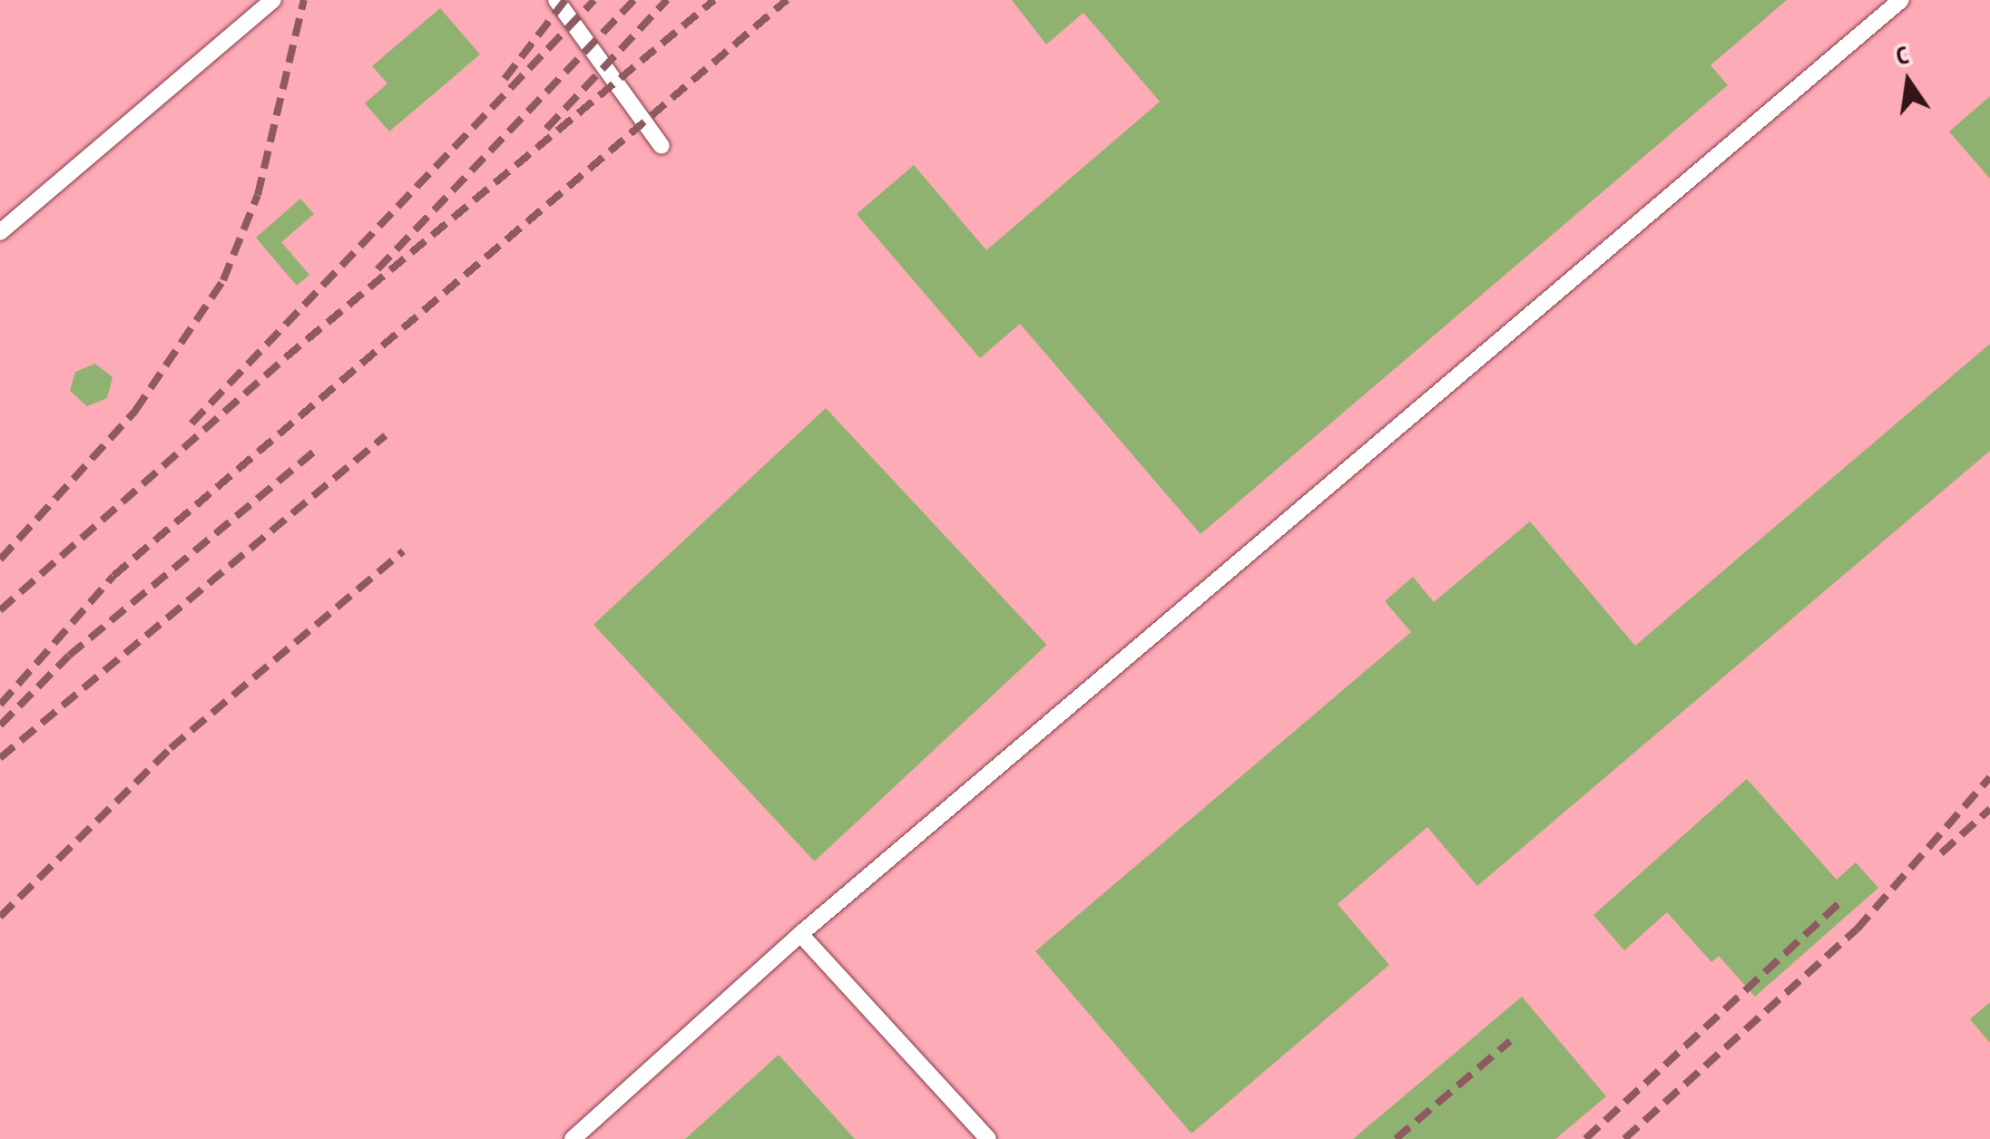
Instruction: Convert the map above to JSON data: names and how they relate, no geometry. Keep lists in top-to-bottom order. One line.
{"north":"top"}
